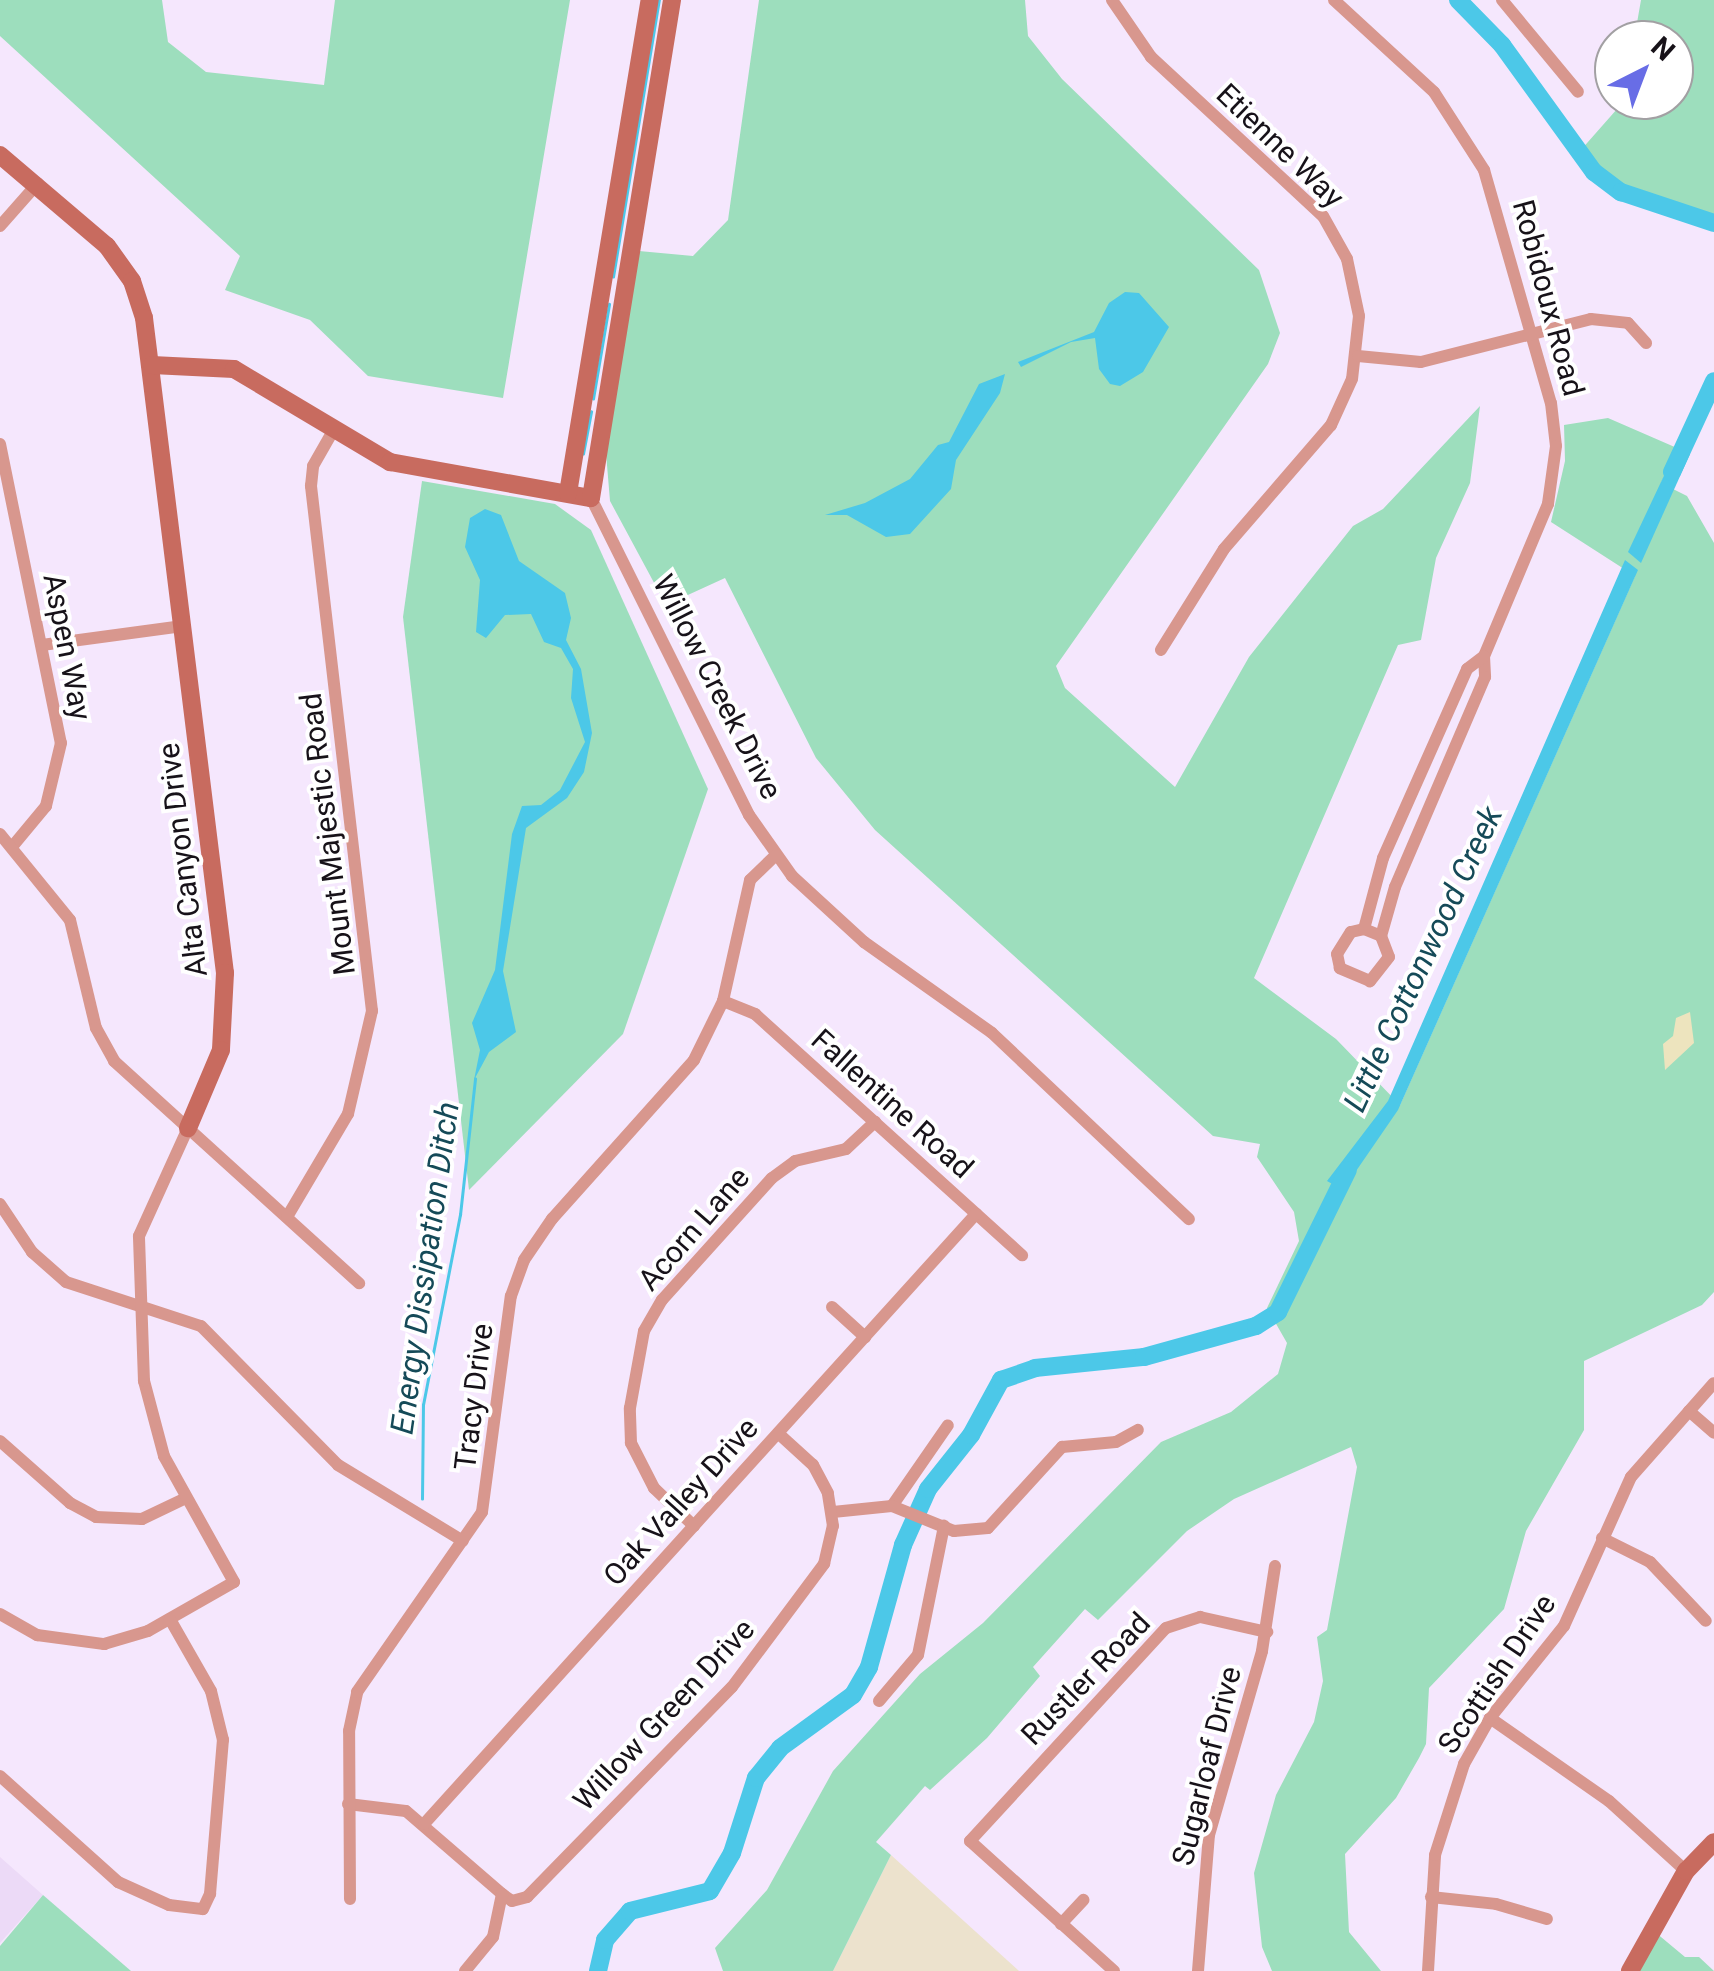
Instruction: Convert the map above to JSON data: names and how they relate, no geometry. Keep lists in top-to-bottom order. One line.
{"streets":{"street":["Etienne Way","Robidoux Road","Aspen Way","Willow Creek Drive","Mount Majestic Road","Alta Canyon Drive","Fallentine Road","Acorn Lane","Tracy Drive","Oak Valley Drive","Scottish Drive","Rustler Road","Willow Green Drive","Sugarloaf Drive"]},"crossings":[["Willow Creek Drive","Tracy Drive"],["Fallentine Road","Acorn Lane"],["Fallentine Road","Tracy Drive"],["Fallentine Road","Oak Valley Drive"],["Acorn Lane","Oak Valley Drive"],["Rustler Road","Sugarloaf Drive"]],"water":["Little Cottonwood Creek","Energy Dissipation Ditch"],"north":"top right"}
